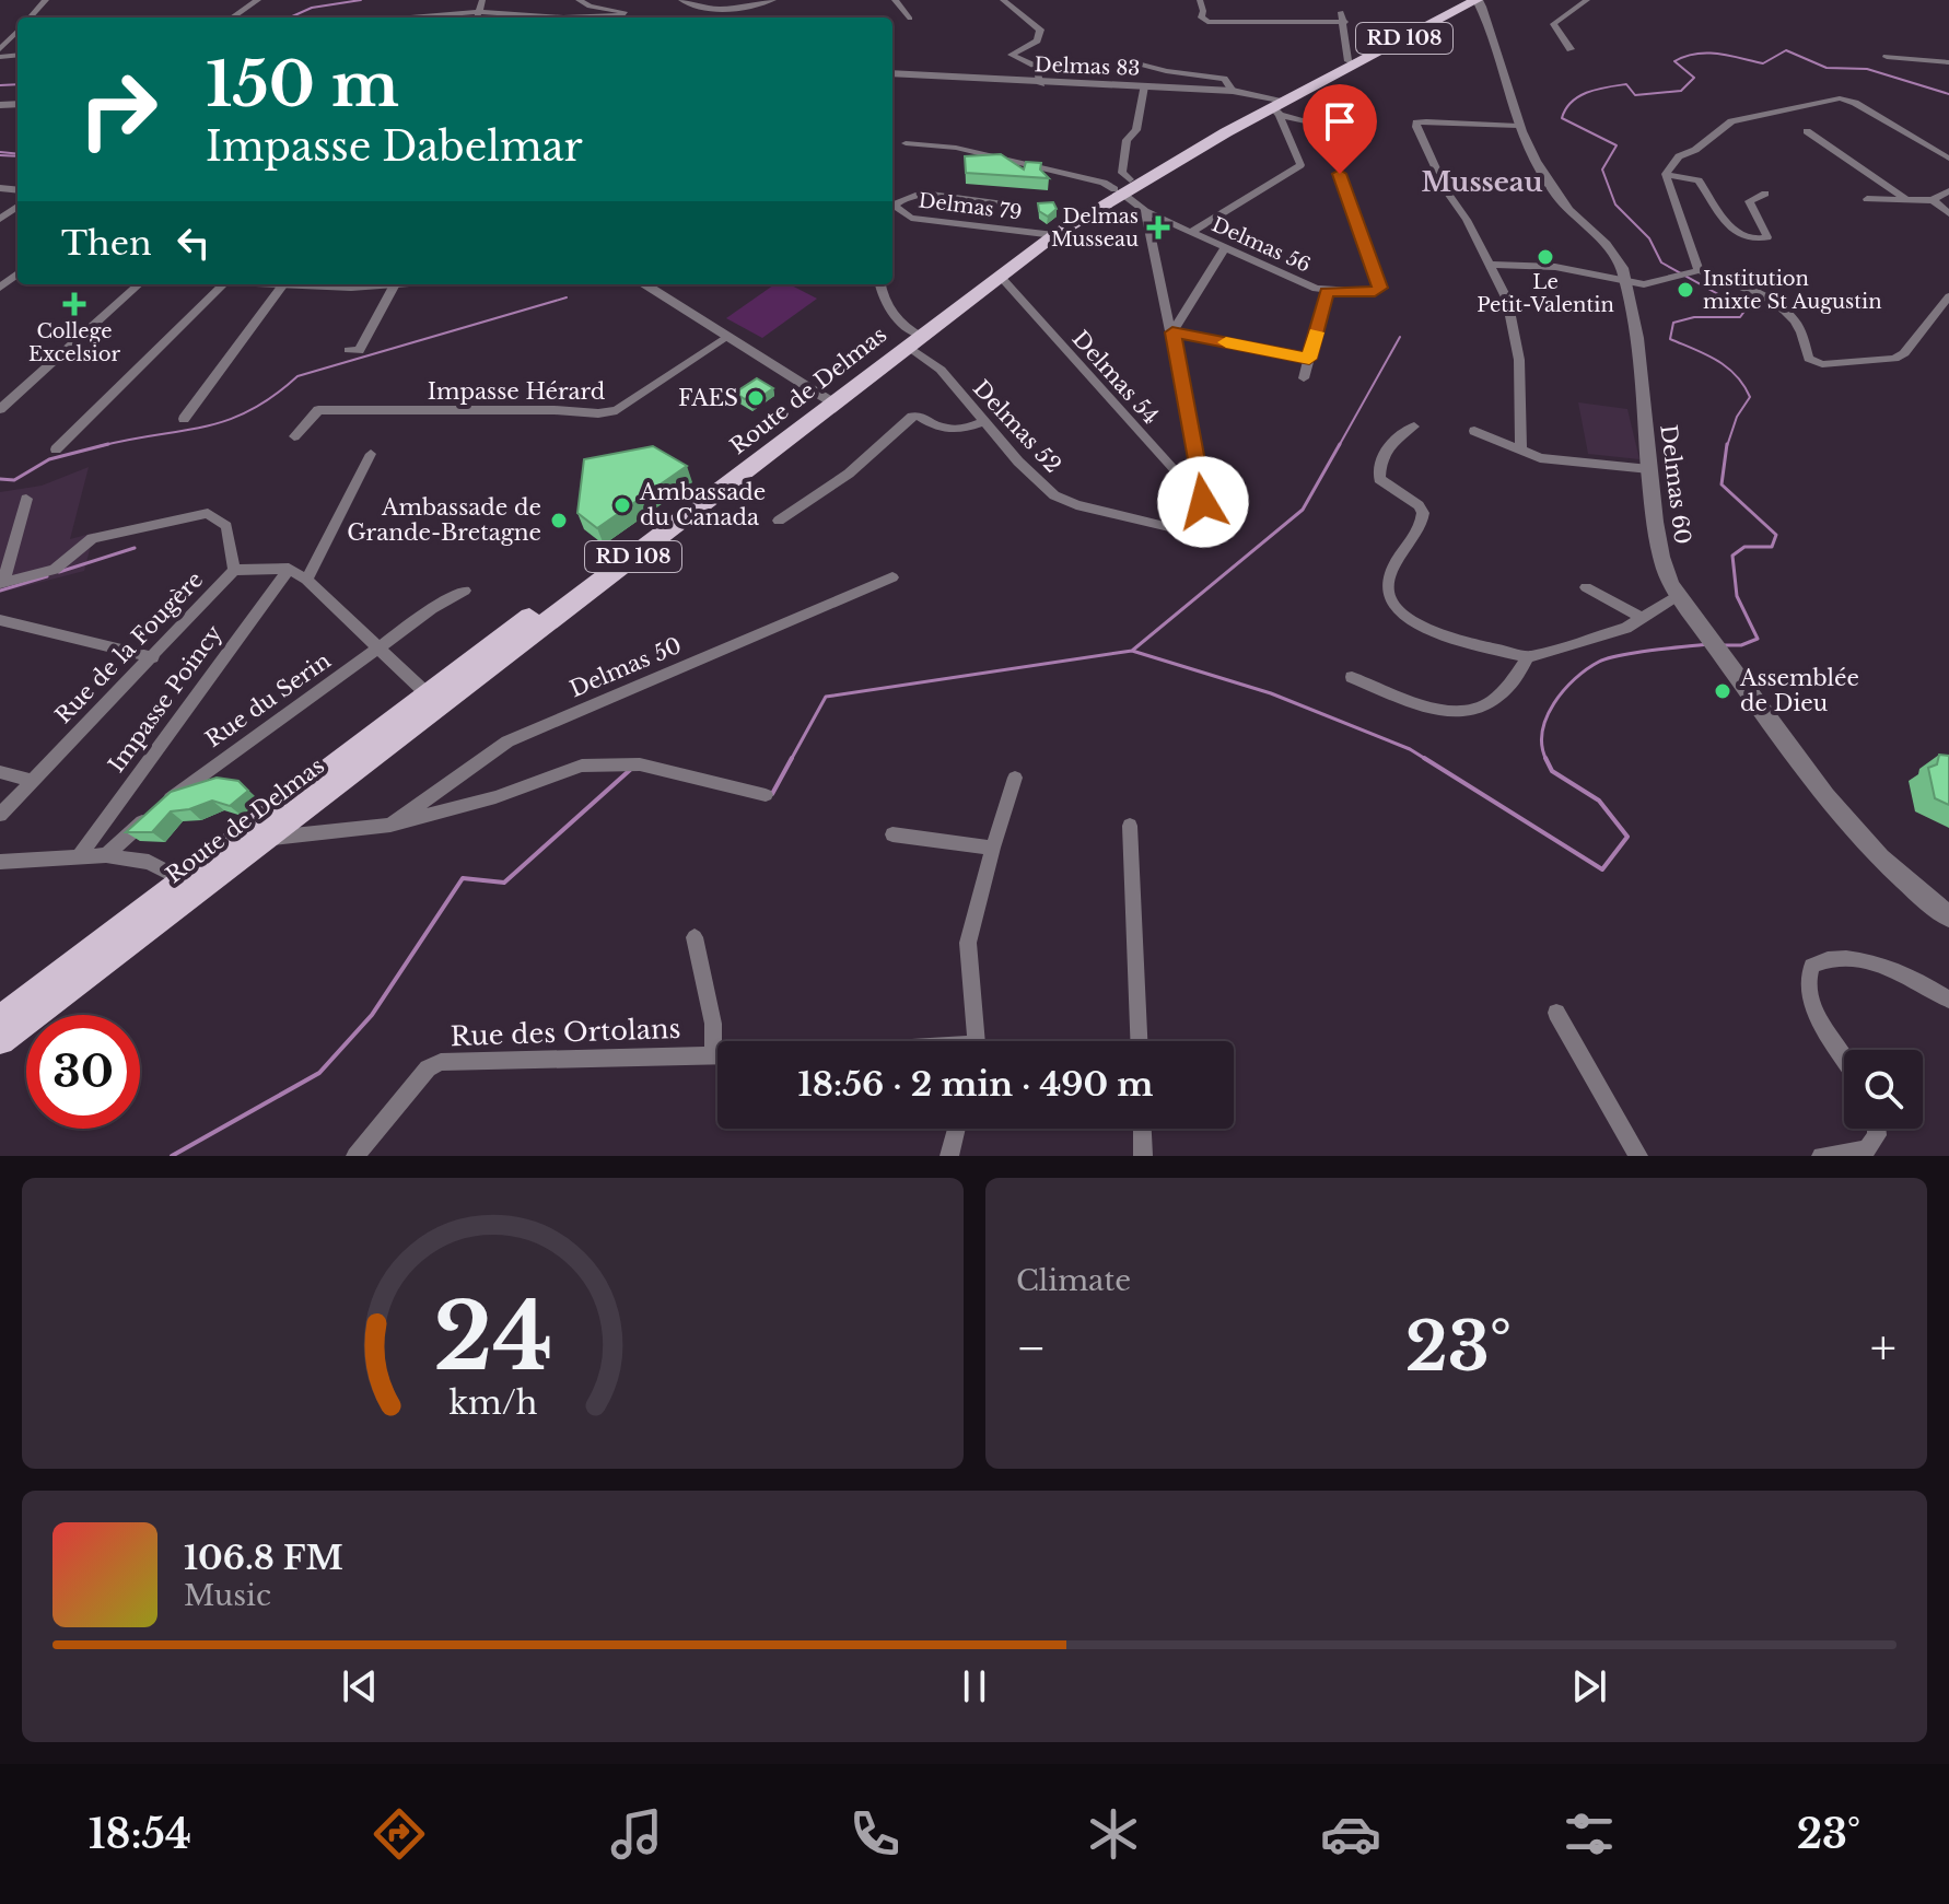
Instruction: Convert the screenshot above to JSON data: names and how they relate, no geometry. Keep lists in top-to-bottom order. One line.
{"streets":{"main road":["RD 108","Route de Delmas"],"street":["Delmas 83","Delmas 79","Delmas 56","Delmas 54","Impasse Hérard","Delmas 52","Delmas 60","Rue de la Fougère","Delmas 50","Impasse Poincy","Rue du Serin","Rue des Ortolans"]},"crossings":[["Delmas 83","Route de Delmas"],["Delmas 79","Route de Delmas"],["Delmas 56","Route de Delmas"],["Delmas 54","Route de Delmas"],["Delmas 54","Delmas 52"],["Route de Delmas","Delmas 52"],["Route de Delmas","Delmas 60"],["Route de Delmas","Delmas 50"]],"districts":["Musseau"],"places":{"health":["Delmas Musseau","College Excelsior"],"other":["Le Petit-Valentin","Institution mixte St Augustin","FAES","Ambassade du Canada","Ambassade de Grande-Bretagne","Assemblée de Dieu"]},"page":{"turn":["150 m","Impasse Dabelmar"],"then":"Then","limit":"30","trip":"18:56 · 2 min · 490 m","tile":"Climate","heat":["−","23°","+"],"song":["106.8 FM","Music"],"tabs":["18:54","23°"],"gauge":["24","km/h"]}}
